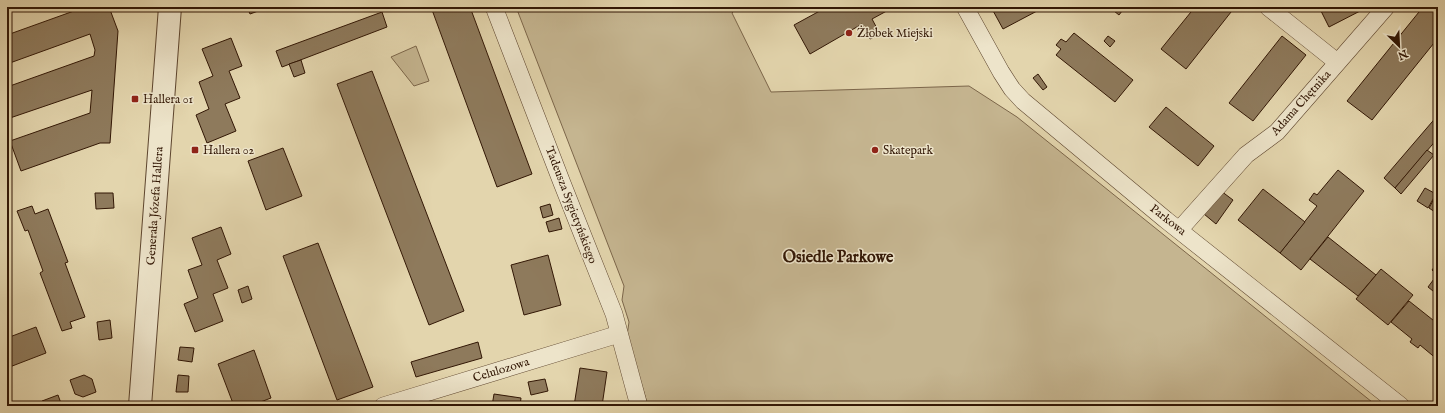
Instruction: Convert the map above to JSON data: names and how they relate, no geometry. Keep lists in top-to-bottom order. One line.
{"streets":{"street":["Adama Chętnika","Tadeusza Sygietyńskiego","Generała Józefa Hallera","Parkowa","Celulozowa"]},"crossings":[["Adama Chętnika","Parkowa"],["Tadeusza Sygietyńskiego","Celulozowa"]],"districts":["Osiedle Parkowe"],"places":{"other":["Żłobek Miejski","Skatepark"],"transit":["Hallera 01","Hallera 02"]},"north":"bottom right"}
